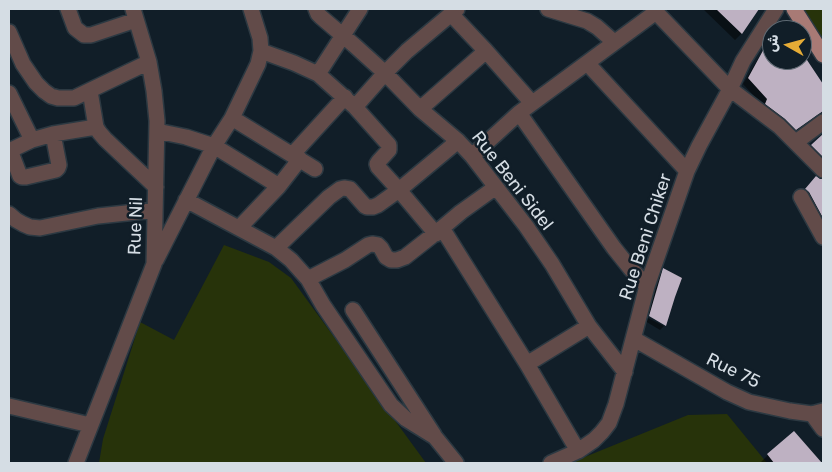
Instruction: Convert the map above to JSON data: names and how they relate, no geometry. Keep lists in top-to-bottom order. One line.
{"streets":{"street":["Rue Beni Sidel","Rue Nil","Rue Beni Chiker","Rue 75"]},"crossings":[["Rue Beni Sidel","Rue Beni Chiker"],["Rue Beni Chiker","Rue 75"]],"north":"left"}
